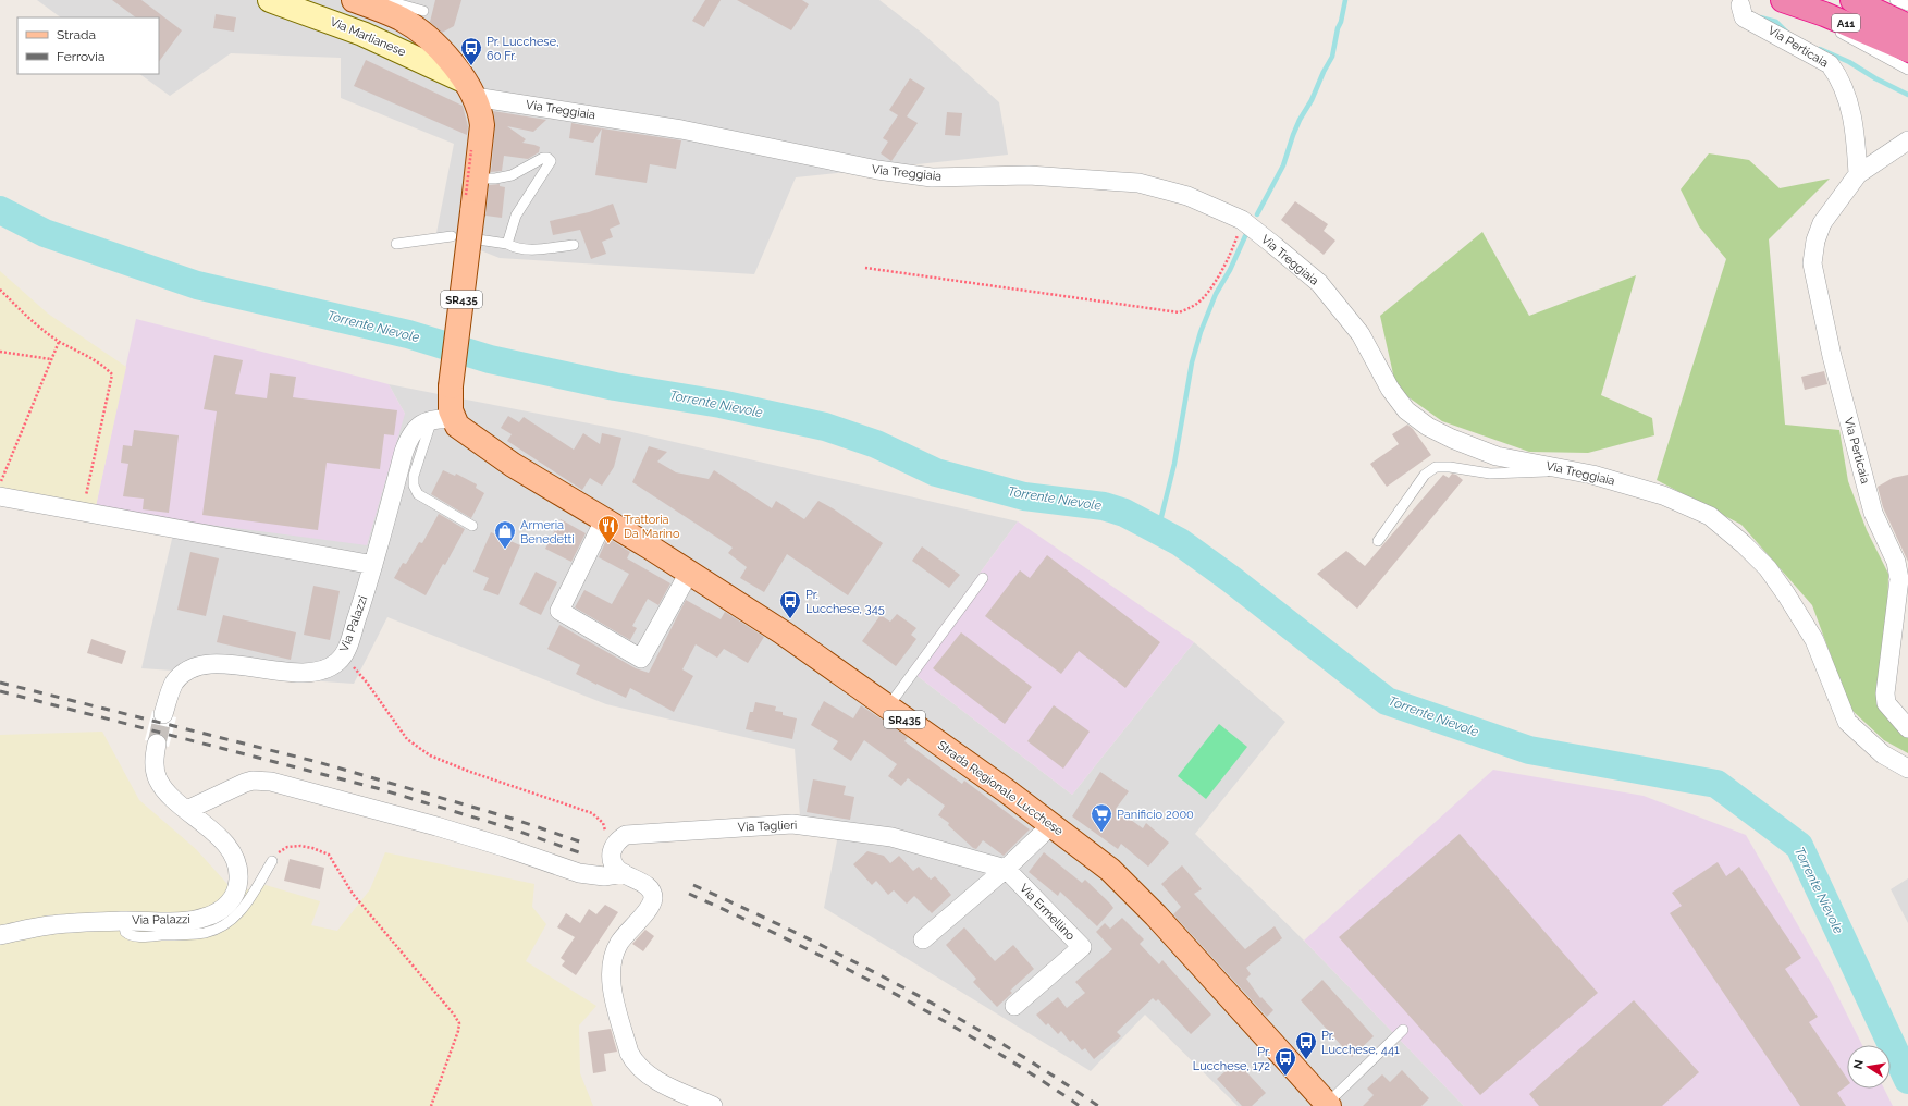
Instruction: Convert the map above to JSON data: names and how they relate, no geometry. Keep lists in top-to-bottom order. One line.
{"streets":{"highway":["A11"],"main road":["SR435","Strada Regionale Lucchese"],"street":["Via Marlianese","Via Perticaia","Via Treggiaia","Via Palazzi","Via Taglieri","Via Ermellino"]},"crossings":[["Via Marlianese","Via Treggiaia"],["Via Marlianese","SR435"],["Via Treggiaia","SR435"],["SR435","Via Palazzi"],["SR435","Strada Regionale Lucchese"],["Via Palazzi","Strada Regionale Lucchese"],["Via Taglieri","Via Ermellino"]],"water":["Torrente Nievole"],"places":{"bus stop":["Pr. Lucchese, 60 Fr.","Pr. Lucchese, 345","Pr. Lucchese, 441","Pr. Lucchese, 172"],"restaurant":["Trattoria Da Marino"],"shop":["Armeria Benedetti"],"supermarket":["Panificio 2000"]},"legend":["Strada","Ferrovia"],"north":"left"}
